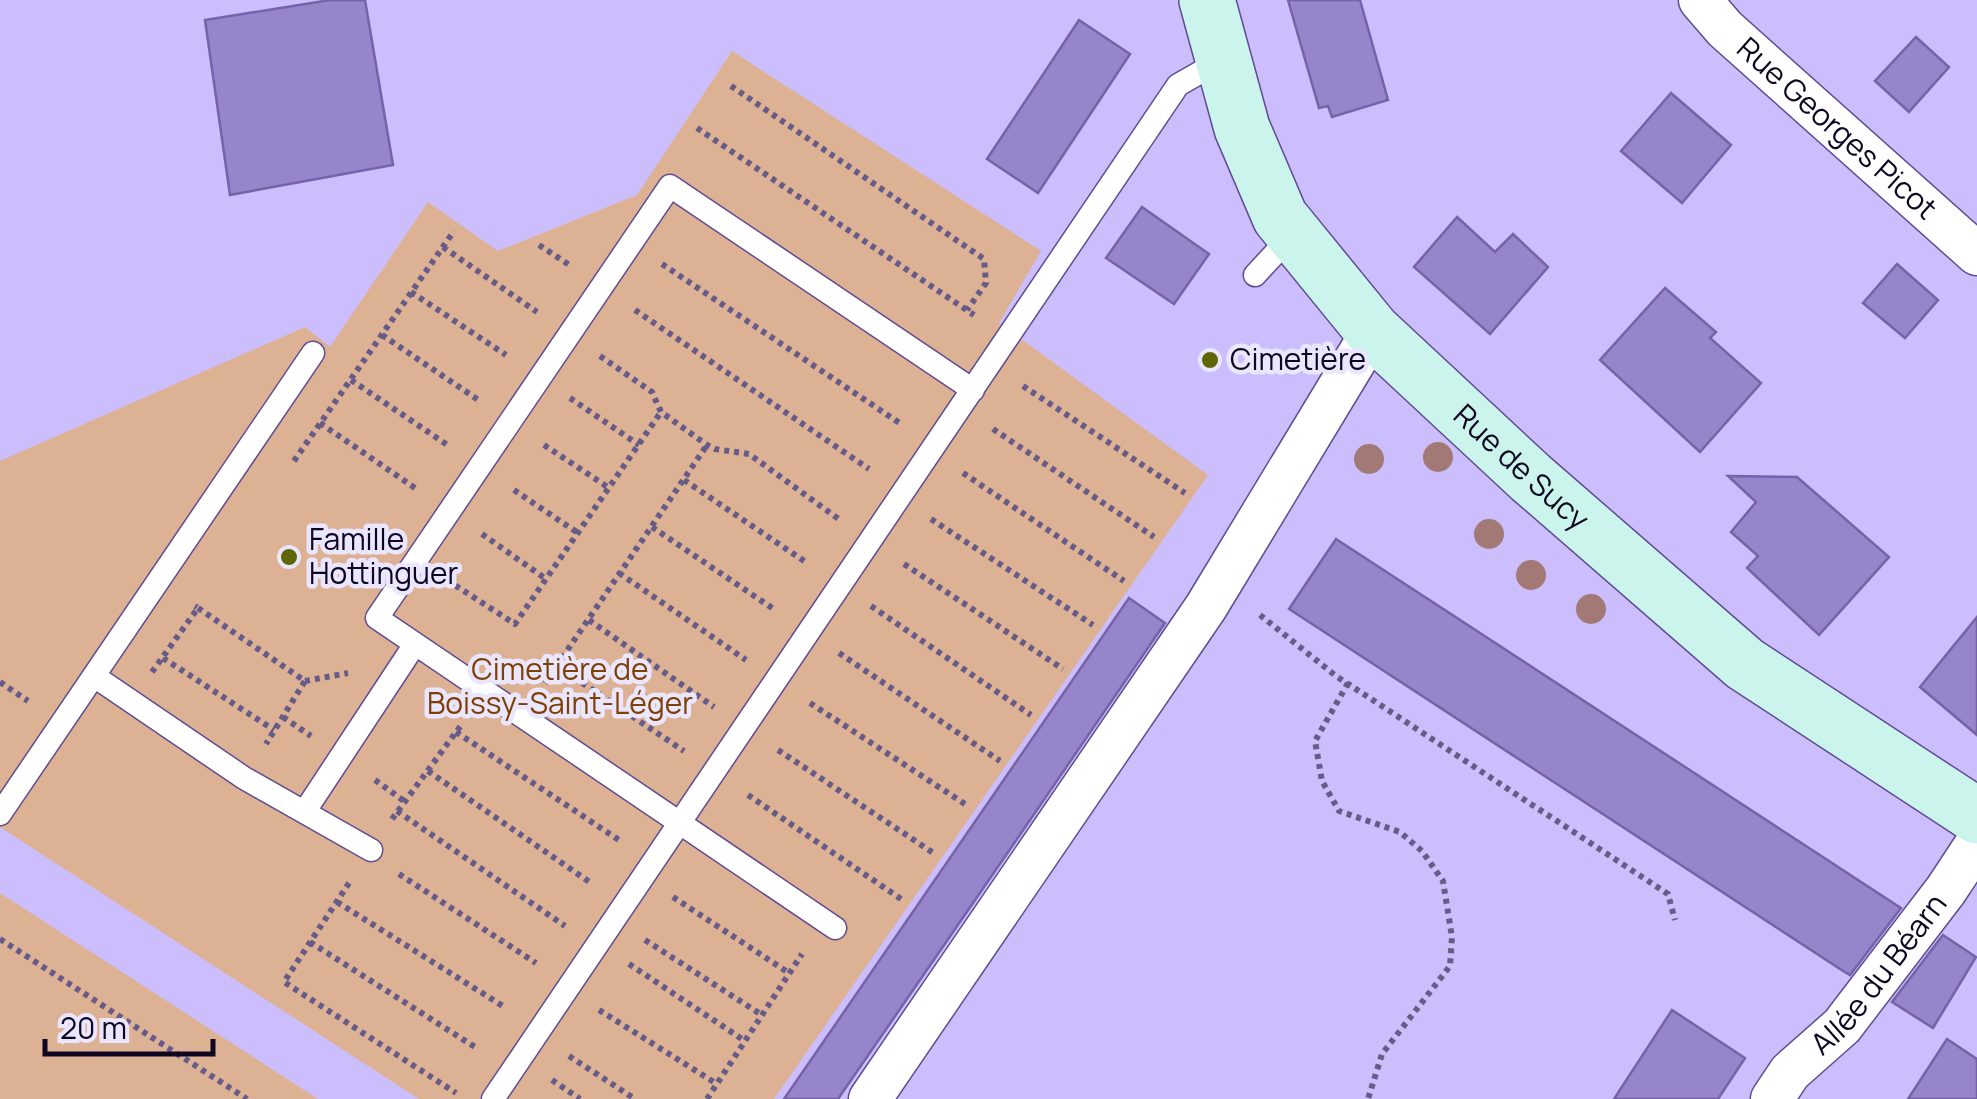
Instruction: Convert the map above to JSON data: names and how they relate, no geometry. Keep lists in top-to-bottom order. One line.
{"streets":{"main road":["Rue de Sucy"],"street":["Rue Georges Picot","Allée du Béarn"]},"parks":["Cimetière de Boissy-Saint-Léger"],"places":["Cimetière","Famille Hottinguer"],"scale_bar":"20 m"}
